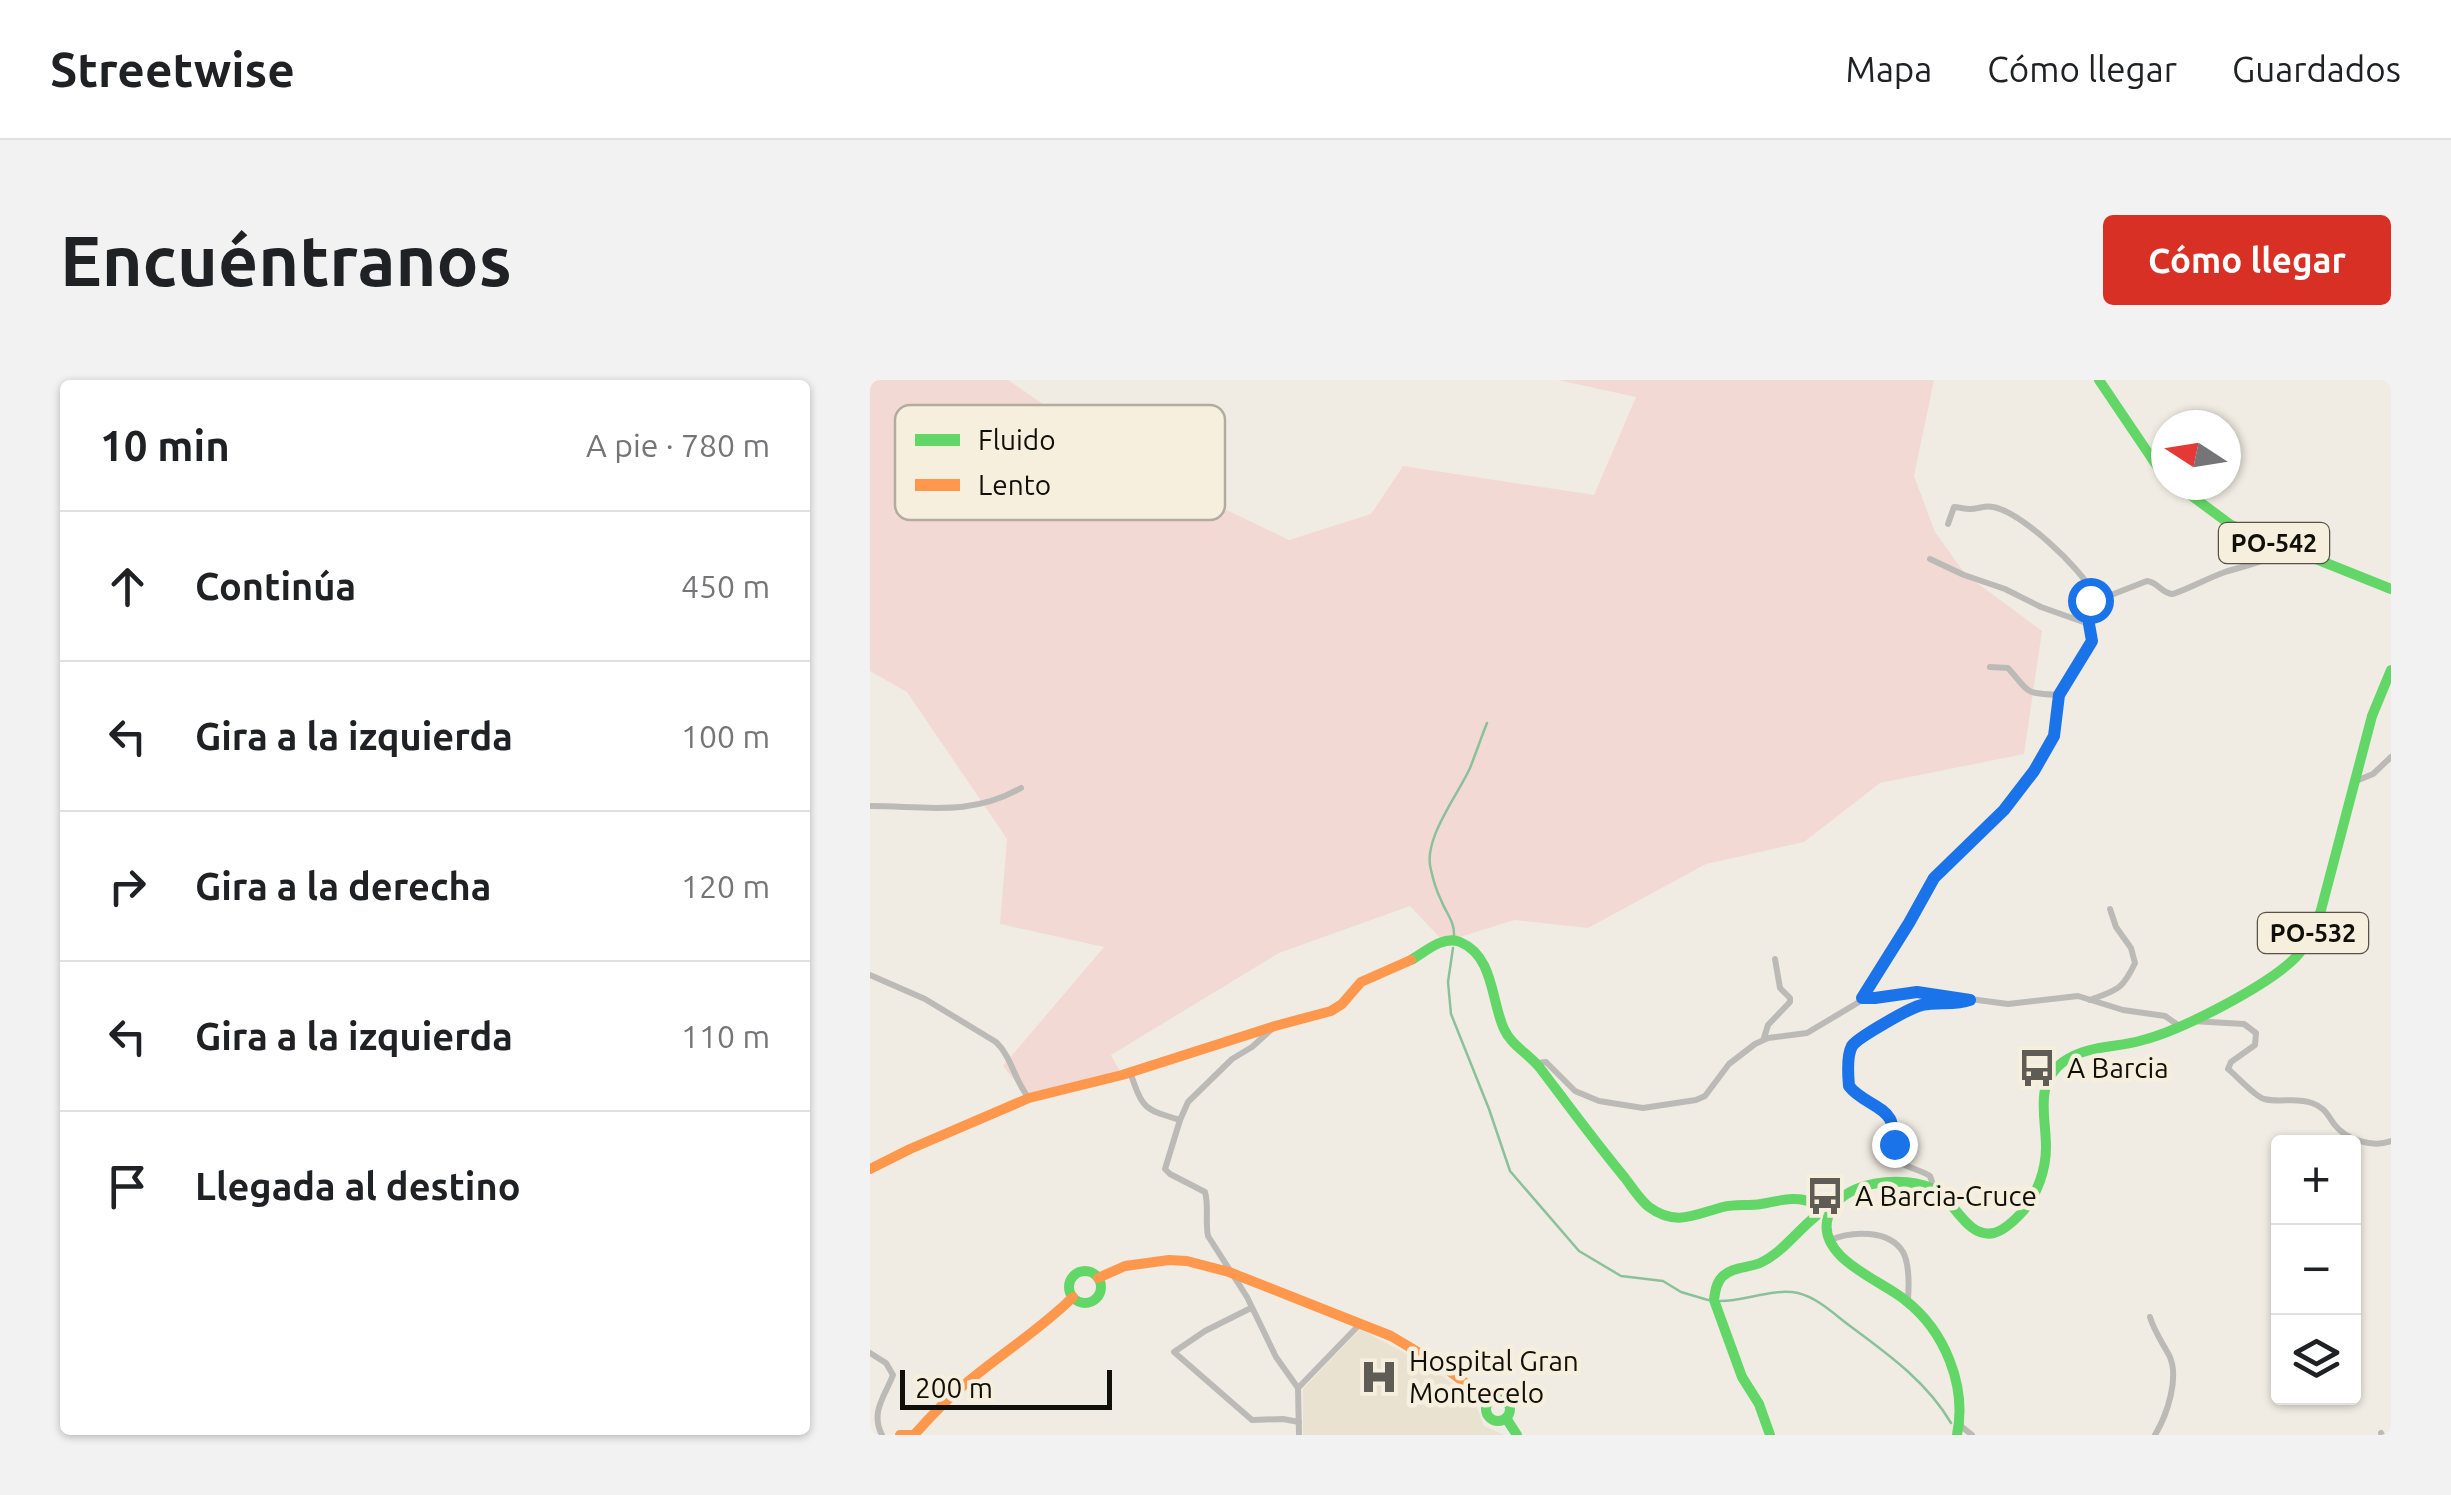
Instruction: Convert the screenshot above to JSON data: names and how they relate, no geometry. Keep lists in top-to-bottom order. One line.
{"streets":{"street":["PO-542","PO-532"]},"places":{"bus stop":["A Barcia","A Barcia-Cruce"],"hospital":["Hospital Gran Montecelo"]},"legend":["Fluido","Lento"],"scale_bar":"200 m","north":"left","page":{"header":"Streetwise","nav":["Mapa","Cómo llegar","Guardados"],"buttons":"Cómo llegar","title":"Encuéntranos","heading":["10 min","A pie · 780 m"],"list":[["Continúa","450 m"],["Gira a la izquierda","100 m"],["Gira a la derecha","120 m"],["Gira a la izquierda","110 m"],"Llegada al destino"],"map_buttons":["+","−"],"scale":"200 m"}}
